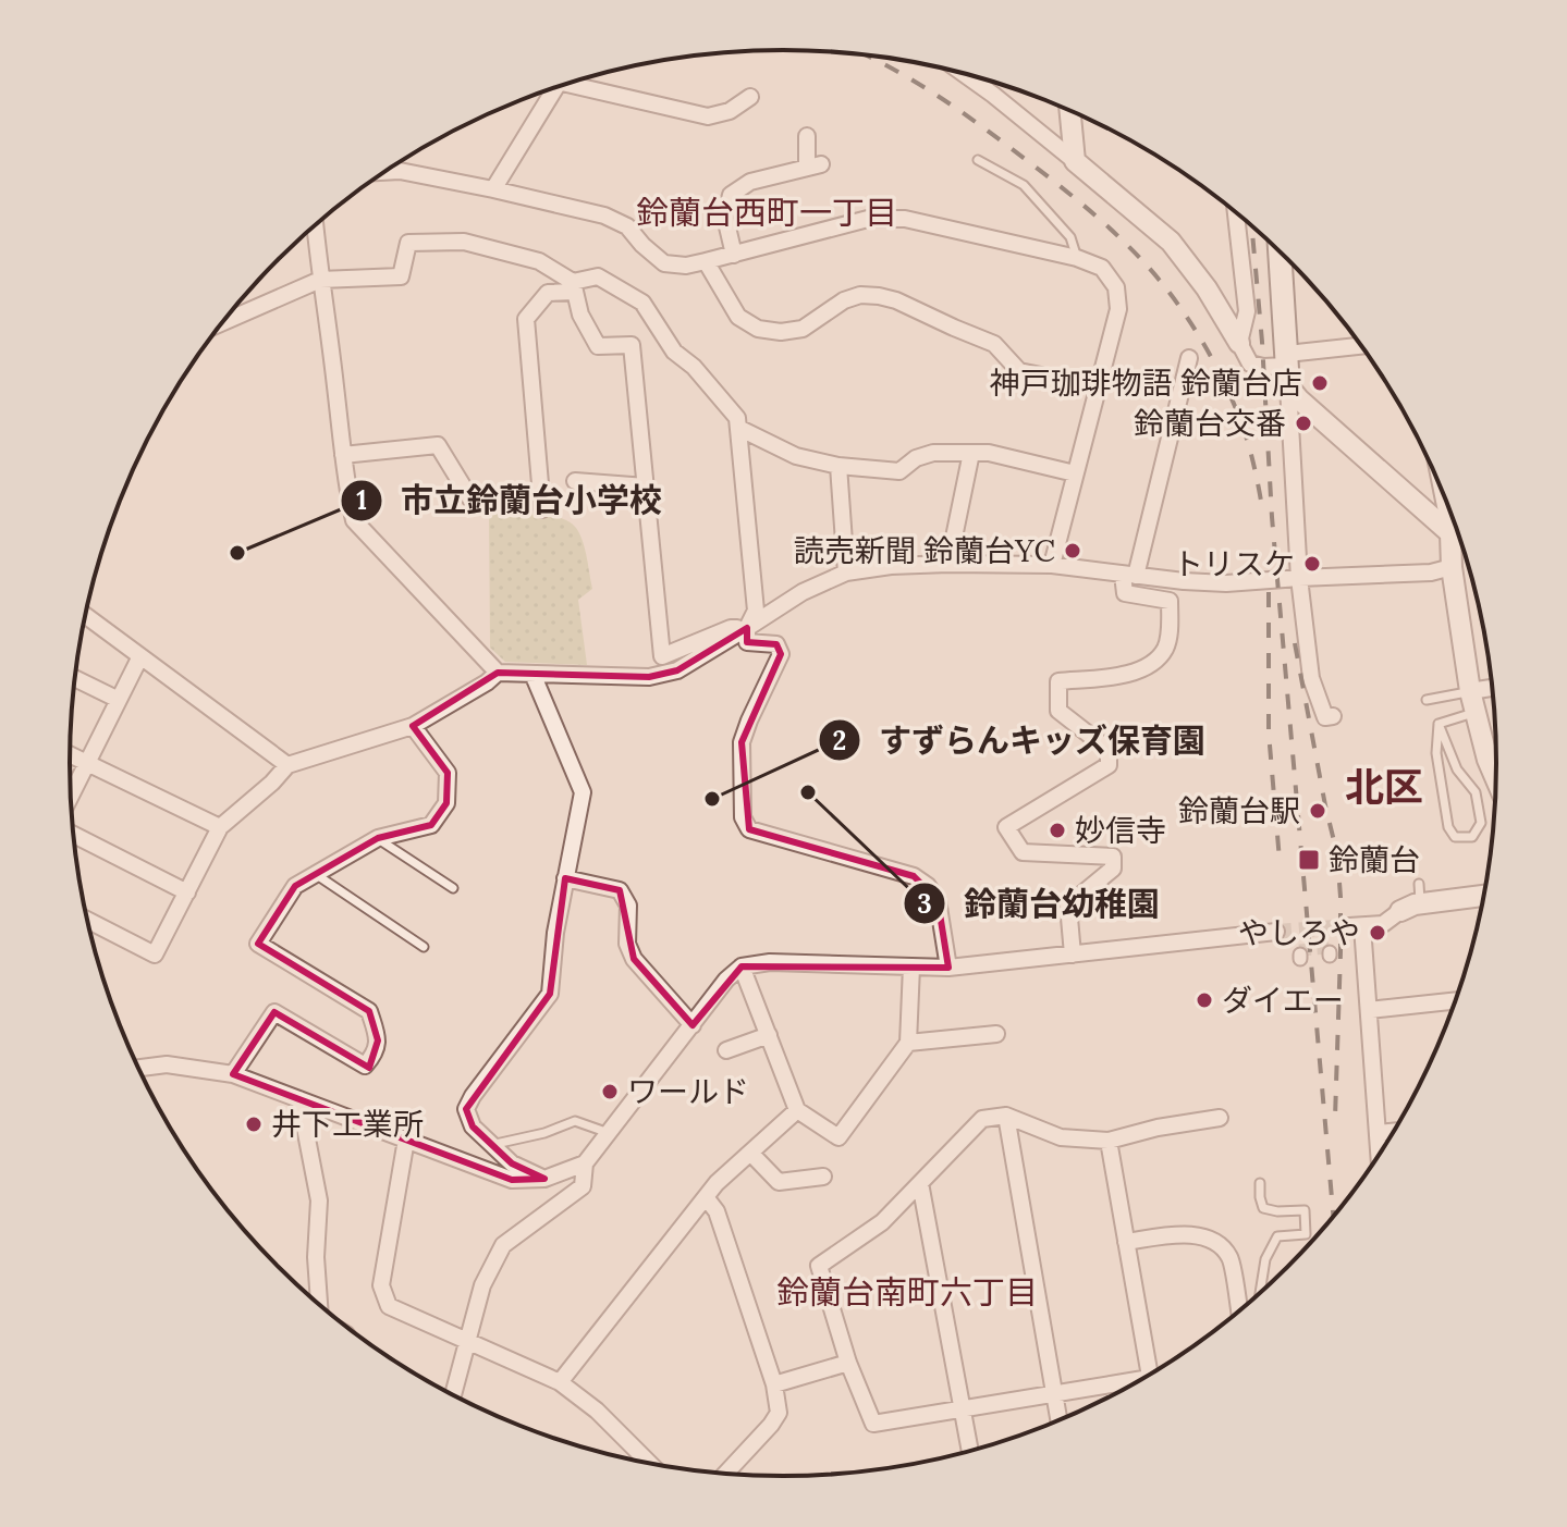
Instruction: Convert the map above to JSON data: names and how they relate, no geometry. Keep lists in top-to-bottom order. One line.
{"districts":["鈴蘭台西町一丁目","北区","鈴蘭台南町六丁目"],"places":{"other":["神戸珈琲物語 鈴蘭台店","鈴蘭台交番","読売新聞 鈴蘭台YC","市立鈴蘭台小学校","トリスケ","鈴蘭台幼稚園","すずらんキッズ保育園","鈴蘭台駅","妙信寺","やしろや","ダイエー","ワールド","井下工業所"],"transit":["鈴蘭台"]}}
